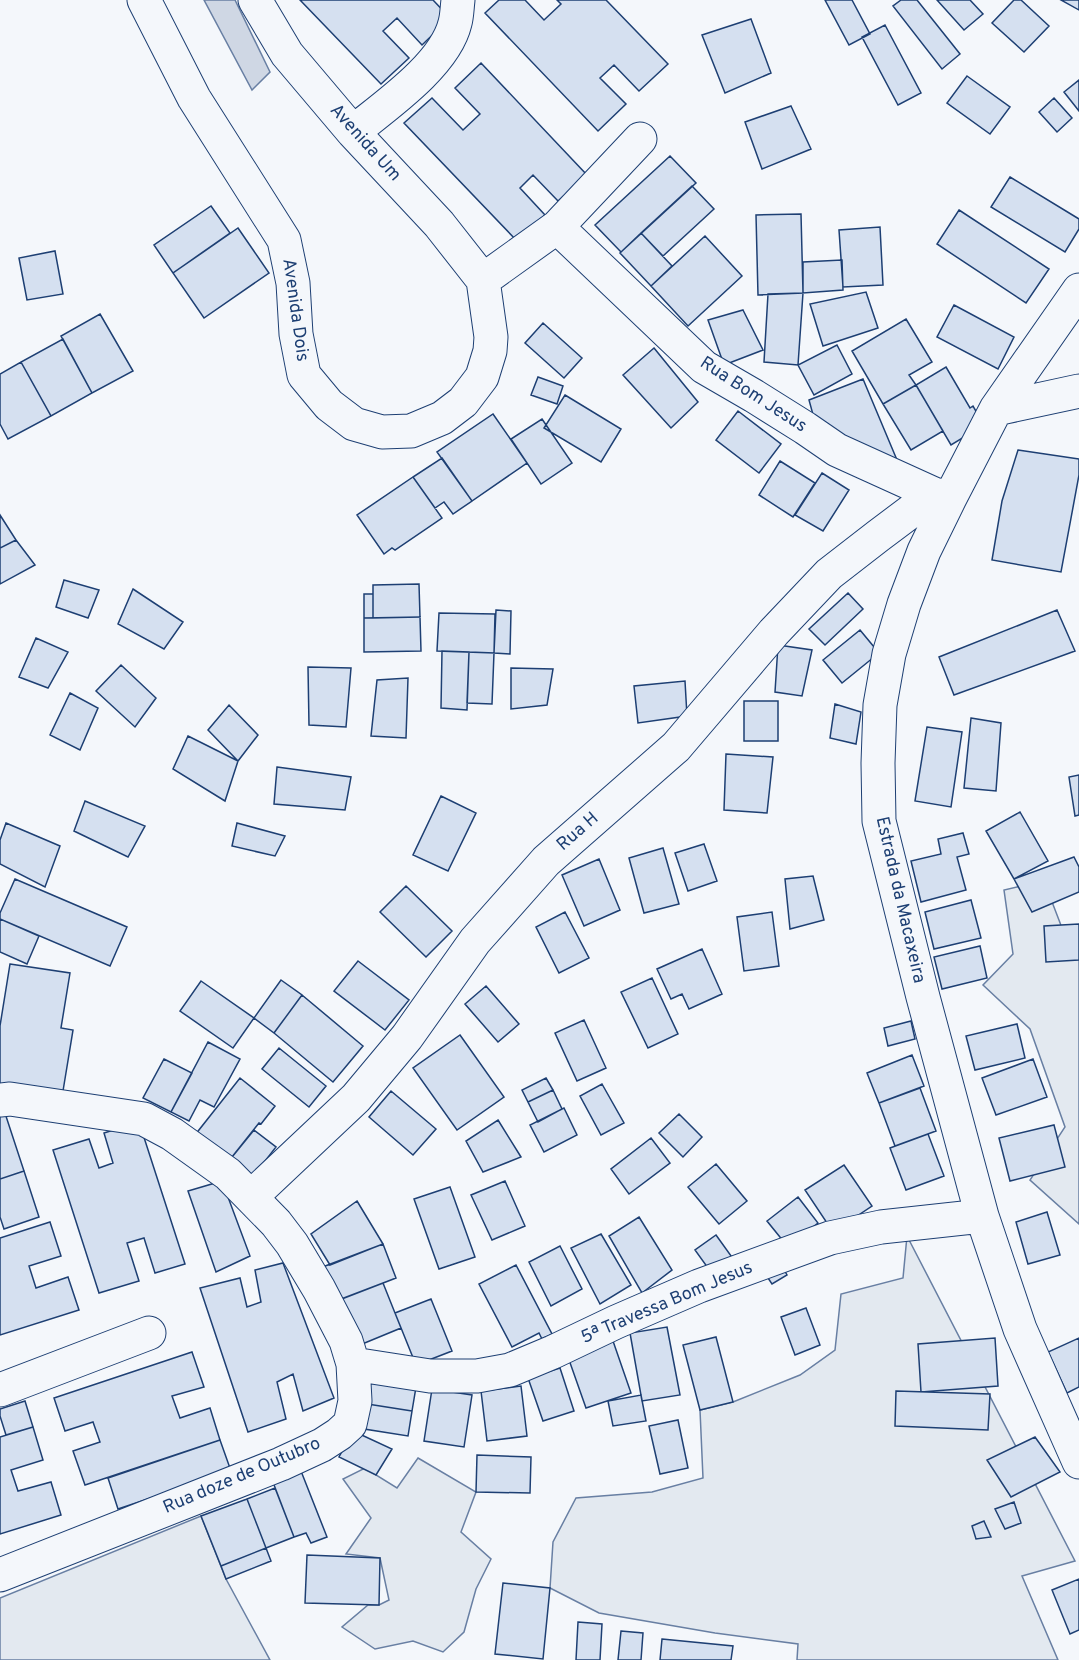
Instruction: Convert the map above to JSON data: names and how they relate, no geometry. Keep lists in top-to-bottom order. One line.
{"streets":{"street":["Avenida Um","Avenida Dois","Rua Bom Jesus","Rua H","Estrada da Macaxeira","5ª Travessa Bom Jesus","Rua doze de Outubro"]},"crossings":[["Avenida Um","Avenida Dois"],["Rua Bom Jesus","Rua H"],["Rua Bom Jesus","Estrada da Macaxeira"],["Rua H","Estrada da Macaxeira"],["Rua H","Rua doze de Outubro"],["Estrada da Macaxeira","5ª Travessa Bom Jesus"],["5ª Travessa Bom Jesus","Rua doze de Outubro"]]}
